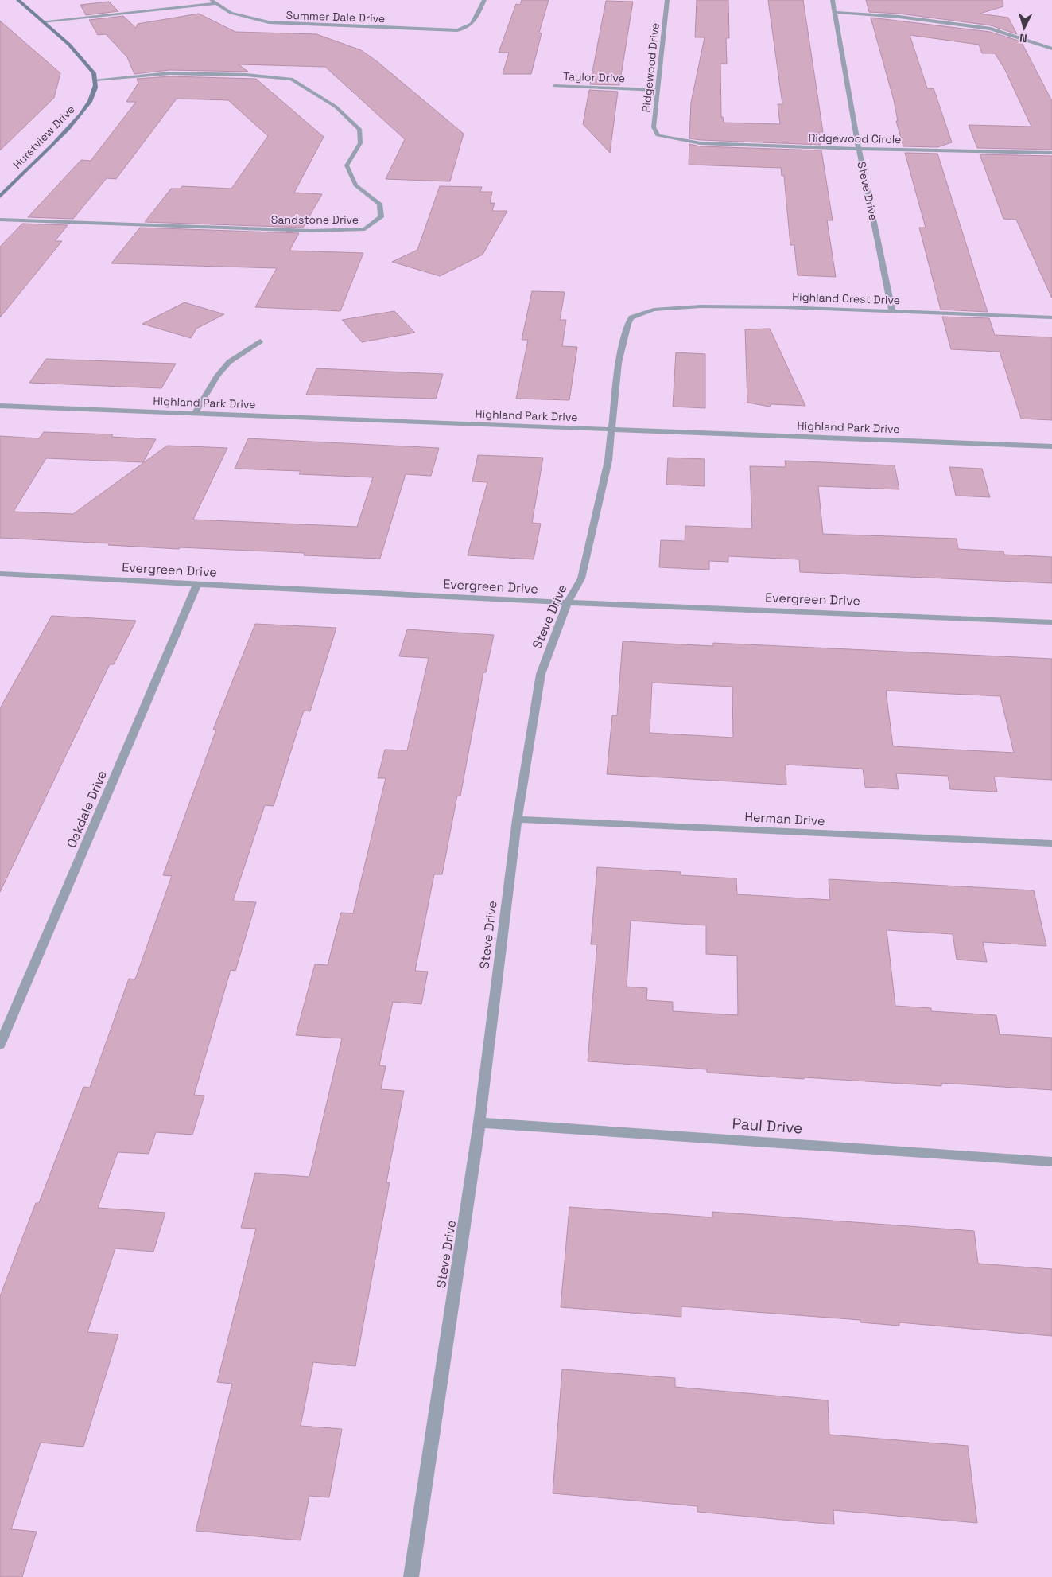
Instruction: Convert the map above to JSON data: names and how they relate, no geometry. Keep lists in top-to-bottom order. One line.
{"streets":{"street":["Summer Dale Drive","Ridgewood Drive","Taylor Drive","Hurstview Drive","Ridgewood Circle","Steve Drive","Sandstone Drive","Highland Crest Drive","Highland Park Drive","Evergreen Drive","Oakdale Drive","Herman Drive","Paul Drive"]},"crossings":[["Ridgewood Drive","Taylor Drive"],["Ridgewood Drive","Ridgewood Circle"],["Hurstview Drive","Sandstone Drive"],["Ridgewood Circle","Steve Drive"],["Steve Drive","Highland Crest Drive"],["Steve Drive","Highland Park Drive"],["Steve Drive","Evergreen Drive"],["Steve Drive","Herman Drive"],["Steve Drive","Paul Drive"],["Evergreen Drive","Oakdale Drive"]],"north":"bottom"}
